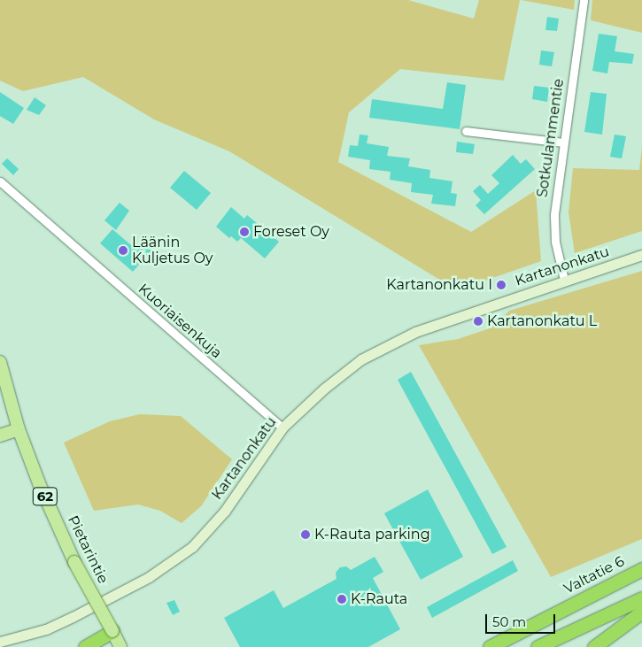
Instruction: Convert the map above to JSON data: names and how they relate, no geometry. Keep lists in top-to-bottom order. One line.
{"streets":{"highway":["Valtatie 6"],"main road":["Kartanonkatu","62","Pietarintie"],"street":["Sotkulammentie","Kuoriaisenkuja"]},"crossings":[["Sotkulammentie","Kartanonkatu"],["Kartanonkatu","Kuoriaisenkuja"]],"places":["Foreset Oy","Läänin Kuljetus Oy","Kartanonkatu I","Kartanonkatu L","K-Rauta parking","K-Rauta"],"scale_bar":"50 m"}
